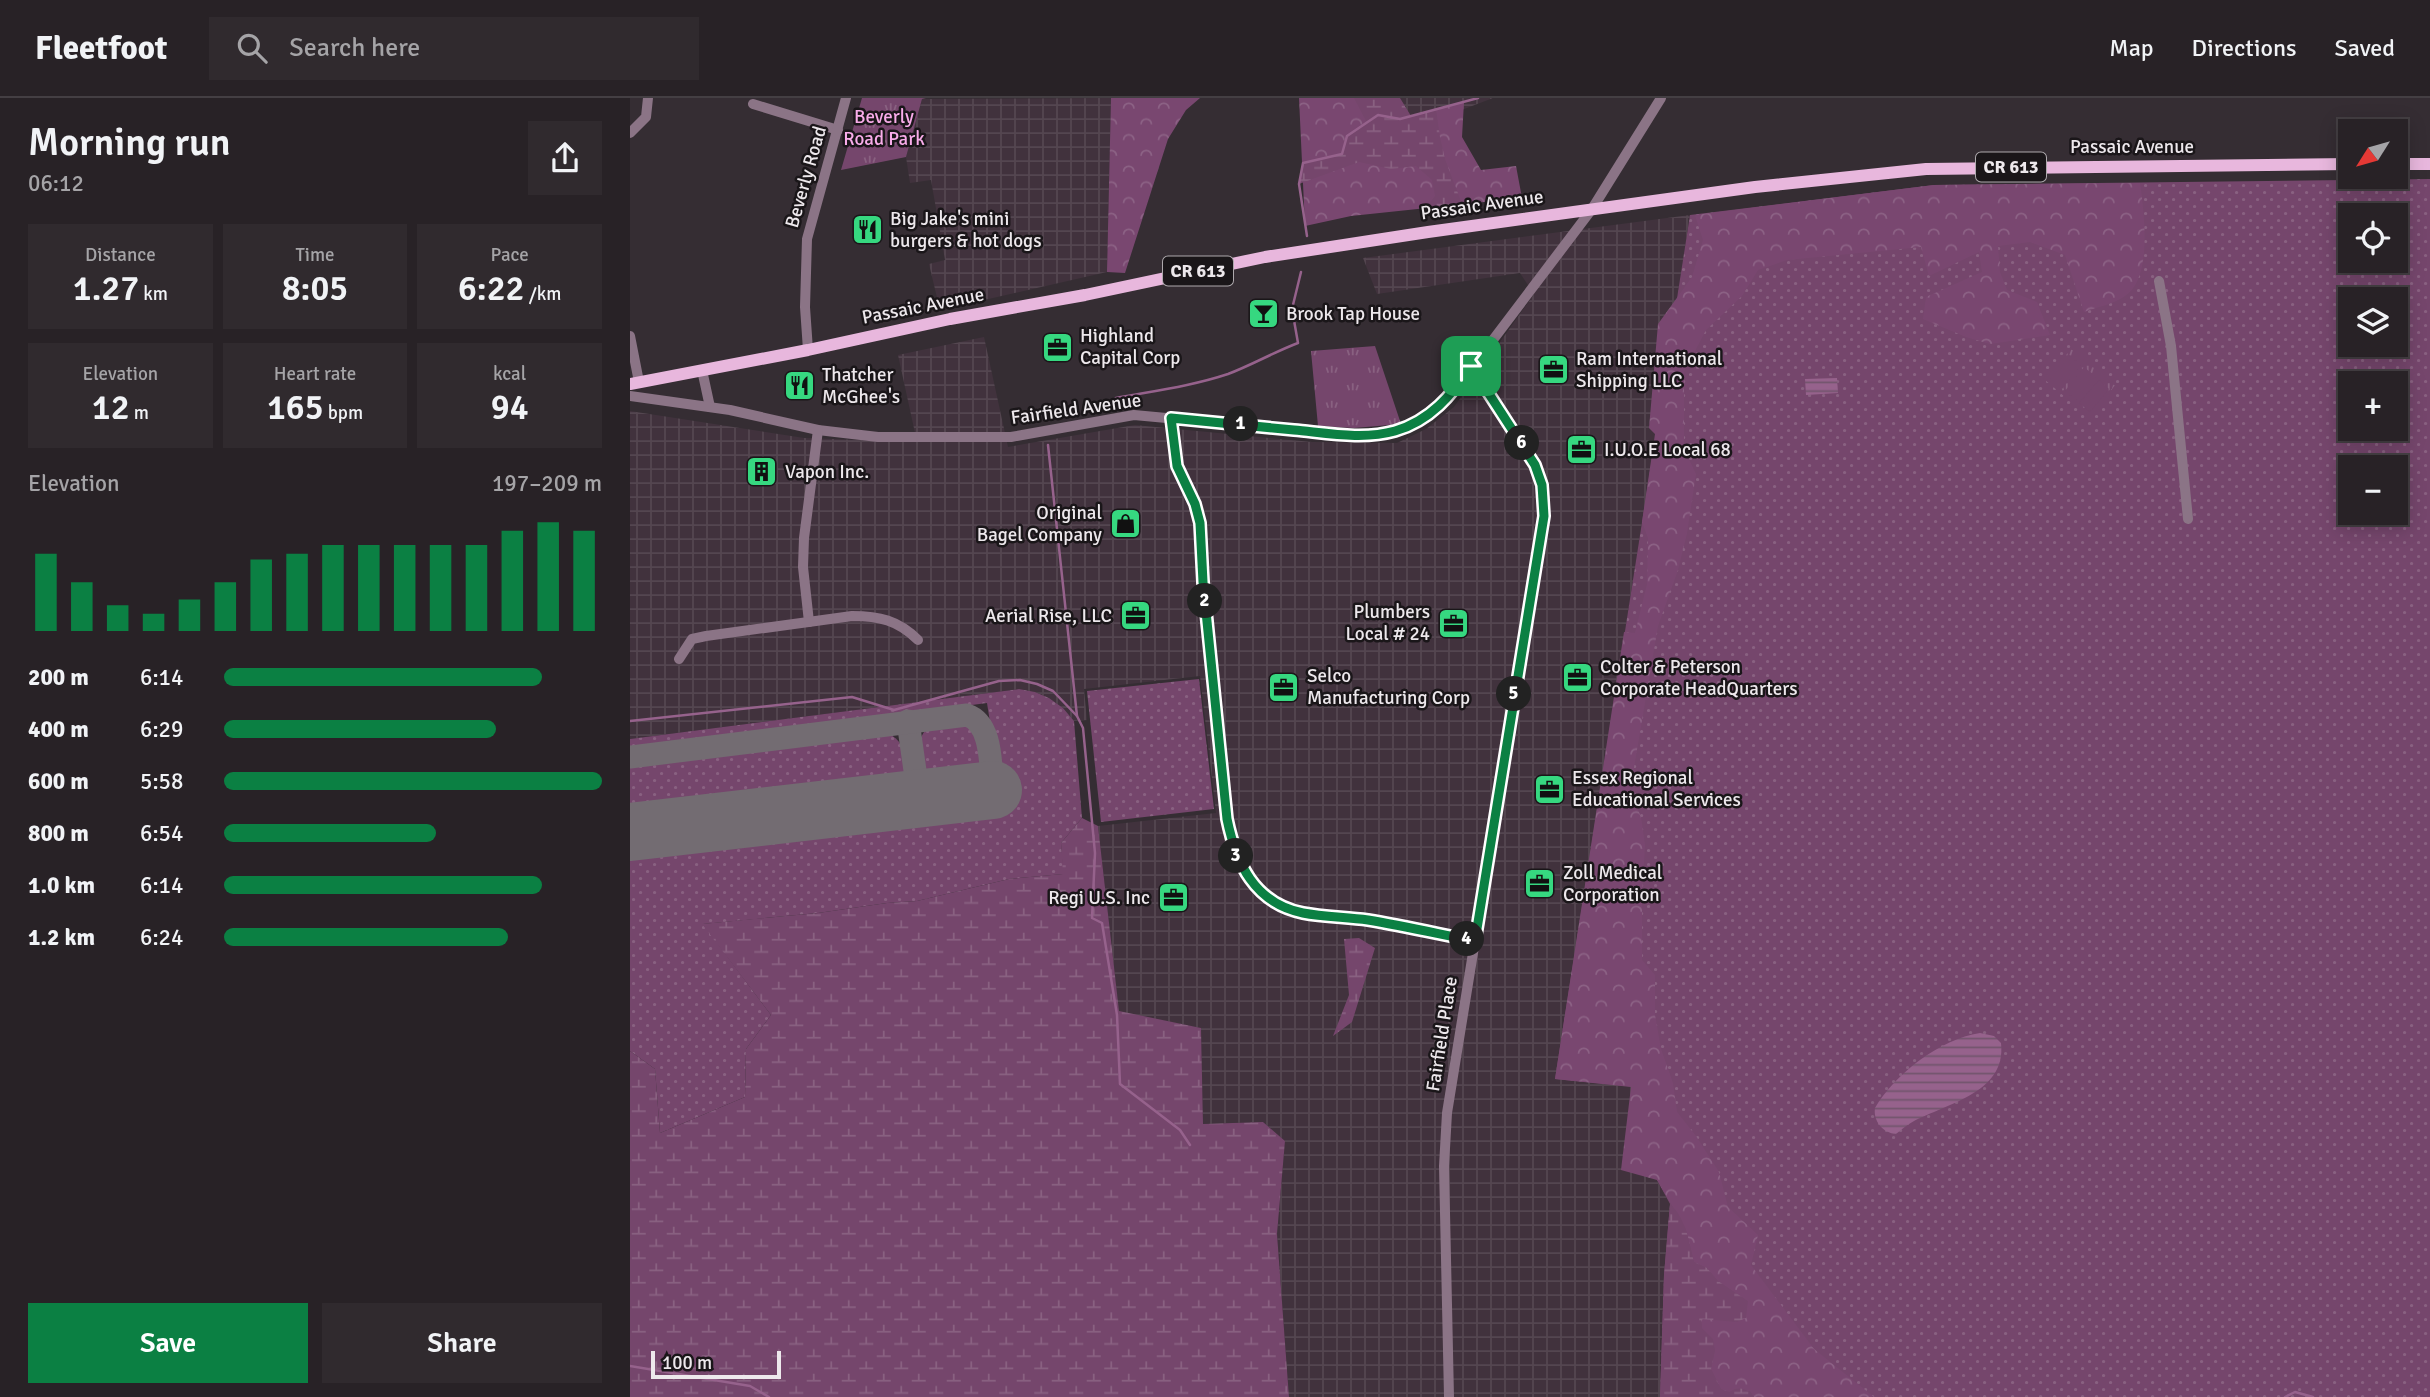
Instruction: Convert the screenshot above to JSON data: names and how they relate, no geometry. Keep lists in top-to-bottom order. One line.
{"streets":{"main road":["Passaic Avenue","CR 613"],"street":["Beverly Road","Fairfield Avenue","Fairfield Place"]},"crossings":[["Passaic Avenue","Beverly Road"],["Passaic Avenue","Fairfield Avenue"],["Fairfield Avenue","Fairfield Place"]],"parks":["Beverly Road Park"],"places":{"restaurant":["Big Jake's mini burgers & hot dogs","Thatcher McGhee's"],"bar":["Brook Tap House"],"office":["Highland Capital Corp","Ram International Shipping LLC","I.U.O.E Local 68","Aerial Rise, LLC","Plumbers Local # 24","Colter & Peterson Corporate HeadQuarters","Selco Manufacturing Corp","Essex Regional Educational Services","Zoll Medical Corporation","Regi U.S. Inc"],"building":["Vapon Inc."],"shop":["Original Bagel Company"]},"scale_bar":"100 m","north":"bottom left","page":{"header":"Fleetfoot","search":"Search here","nav":["Map","Directions","Saved"],"heading":["Morning run","06:12"],"map_buttons":["+","−"],"stats":[["Distance","1.27 km"],["Time","8:05"],["Pace","6:22 /km"],["Elevation","12 m"],["Heart rate","165 bpm"],["kcal","94"]],"pins":["1","6","2","5","3","4"],"chart":["Elevation","197–209 m"],"list":[{"name":"200 m","note":"6:14"},{"name":"400 m","note":"6:29"},{"name":"600 m","note":"5:58"},{"name":"800 m","note":"6:54"},{"name":"1.0 km","note":"6:14"},{"name":"1.2 km","note":"6:24"}],"buttons":["Save","Share"],"scale":"100 m"}}
